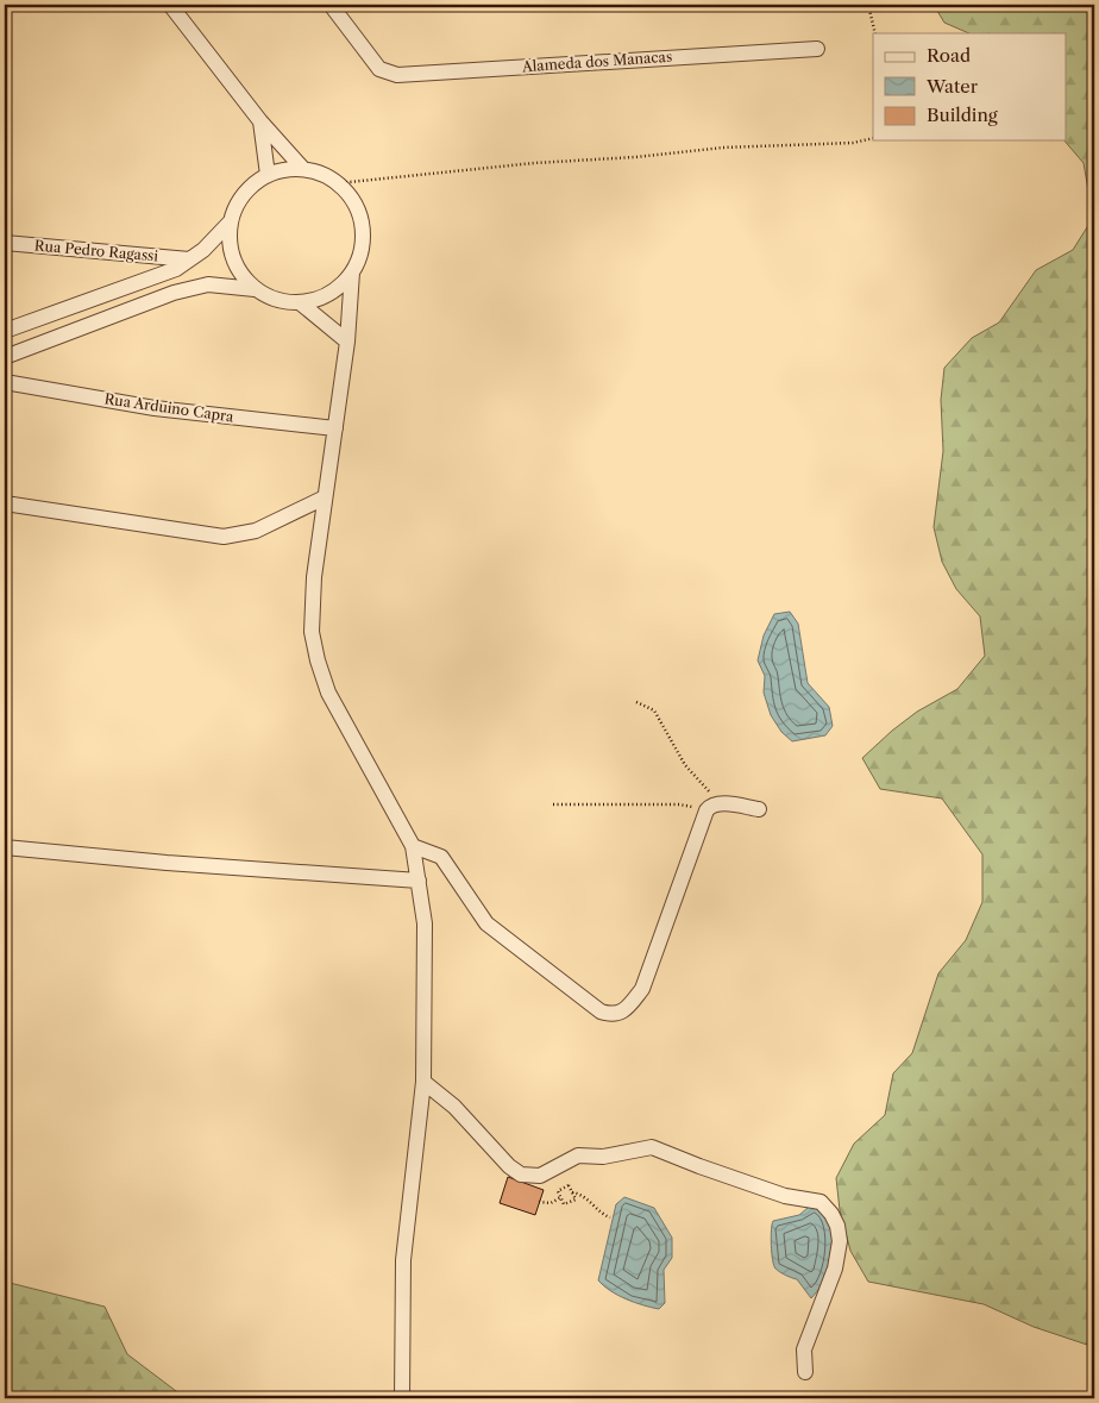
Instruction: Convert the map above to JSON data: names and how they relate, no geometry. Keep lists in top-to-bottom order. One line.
{"streets":{"street":["Alameda dos Manacas","Rua Pedro Ragassi","Rua Arduino Capra"]},"legend":["Road","Water","Building"]}
